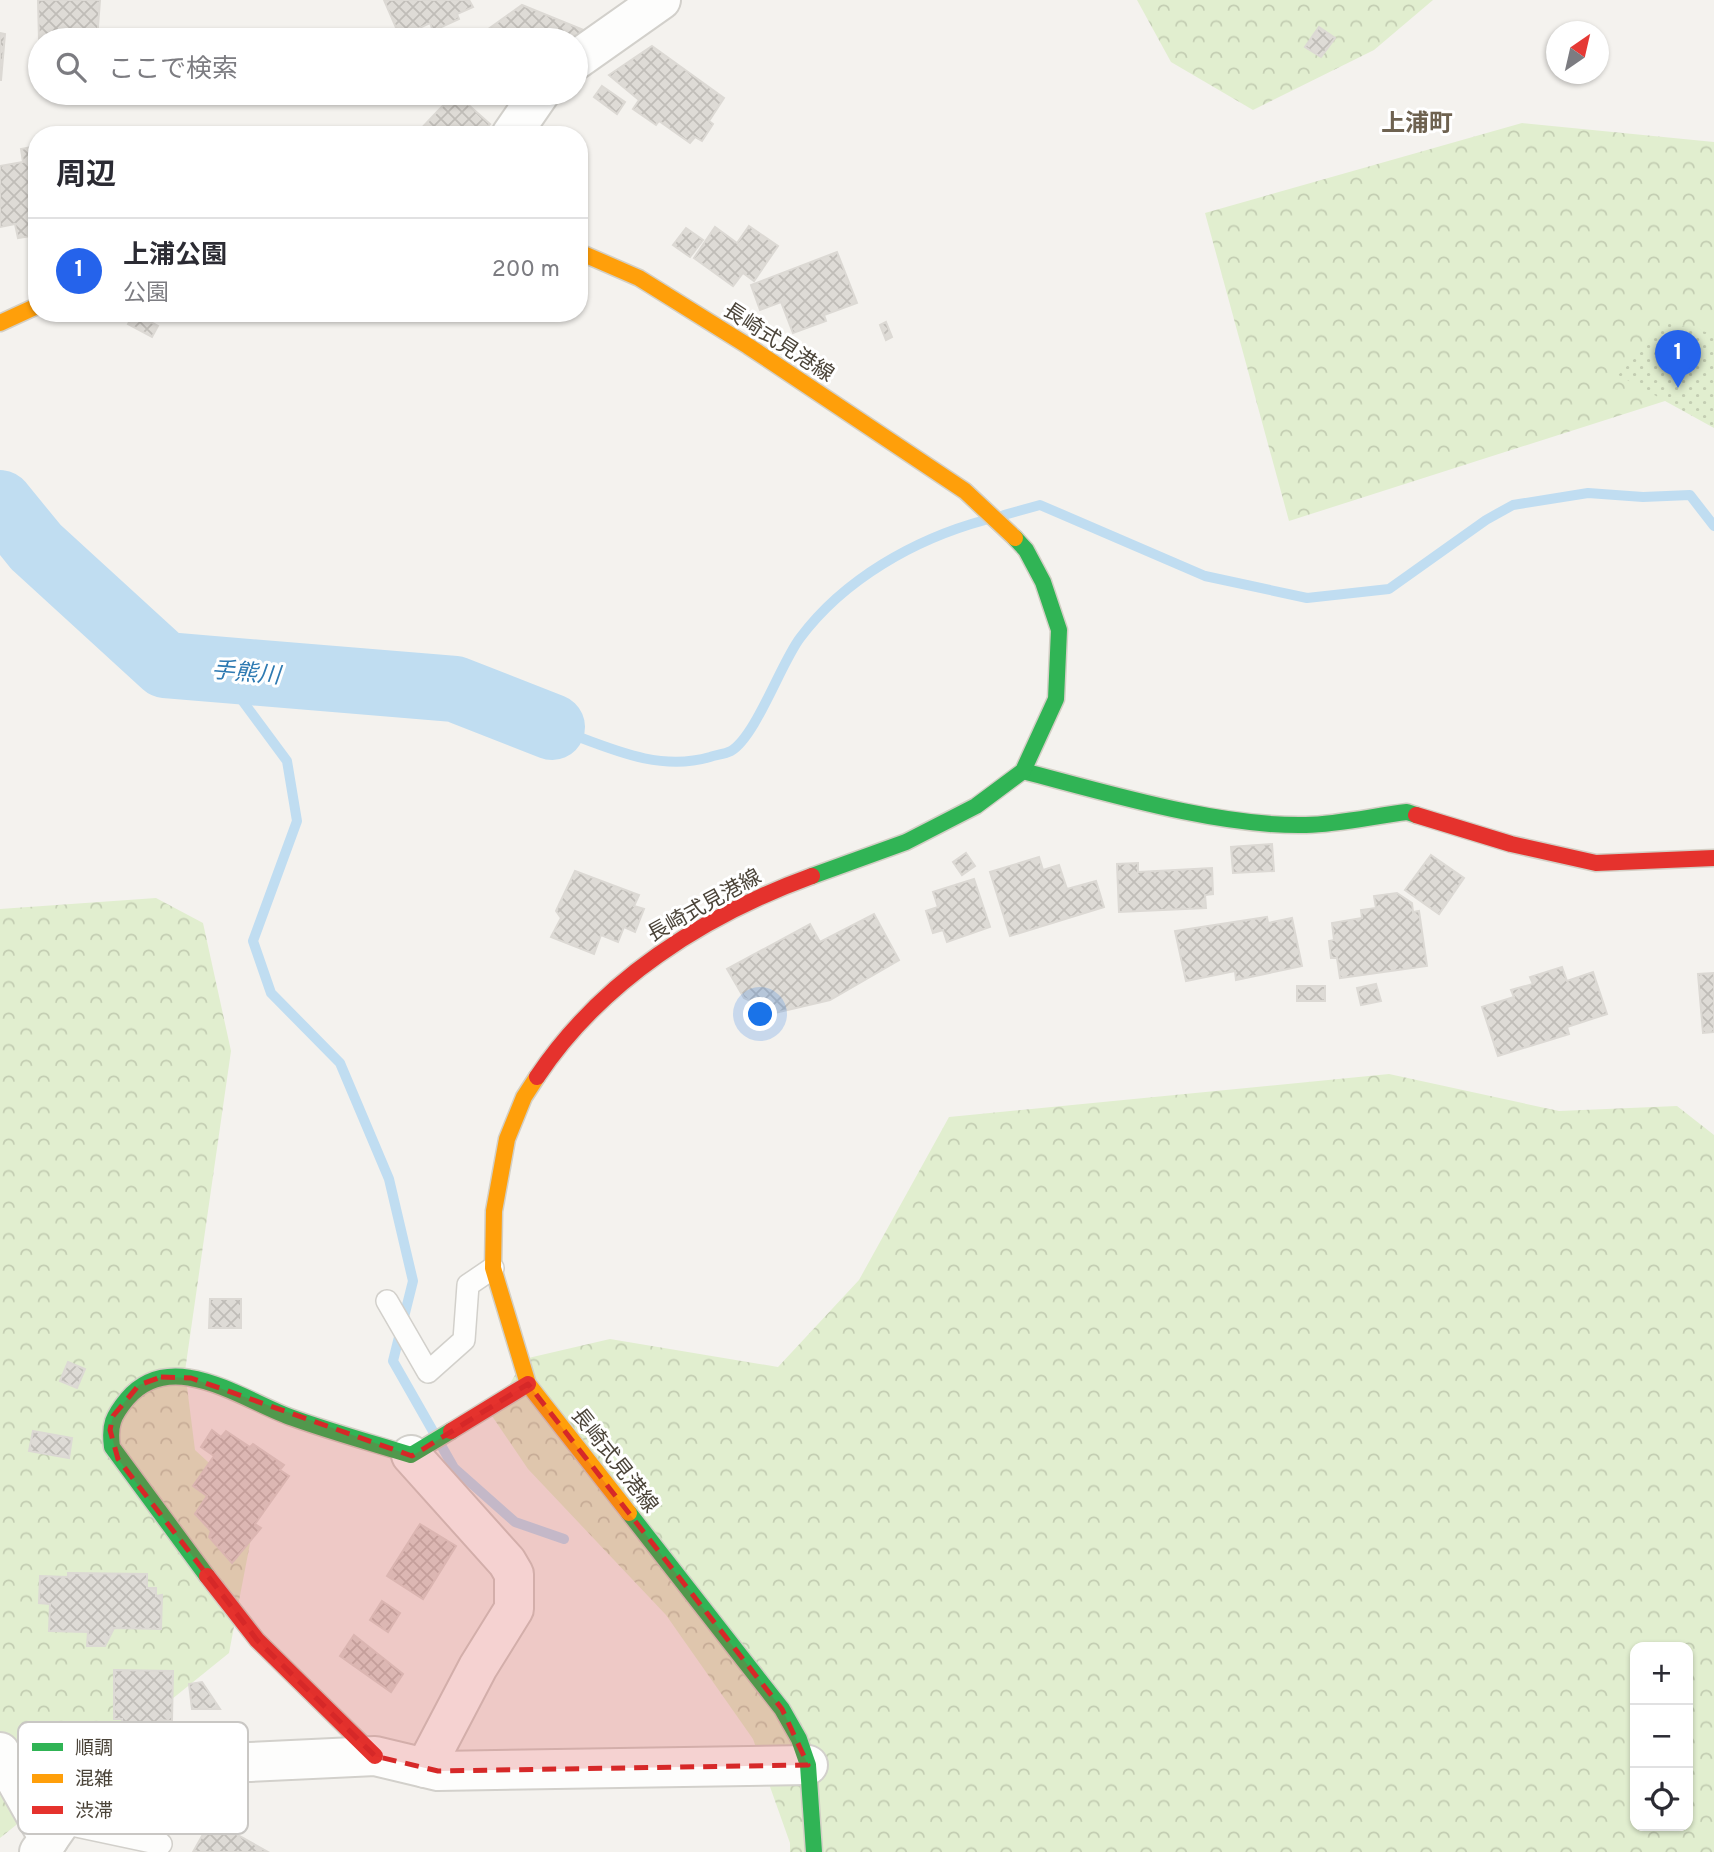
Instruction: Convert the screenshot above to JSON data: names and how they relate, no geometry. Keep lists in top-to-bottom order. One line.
{"streets":{"main road":["長崎式見港線"]},"districts":["上浦町"],"water":["手熊川"],"legend":["順調","混雑","渋滞"],"north":"top right","page":{"search":"ここで検索","heading":"周辺","list":[{"mark":"1","name":"上浦公園","note":"公園","value":"200 m"}],"pins":"1","map_buttons":["+","−"]}}
